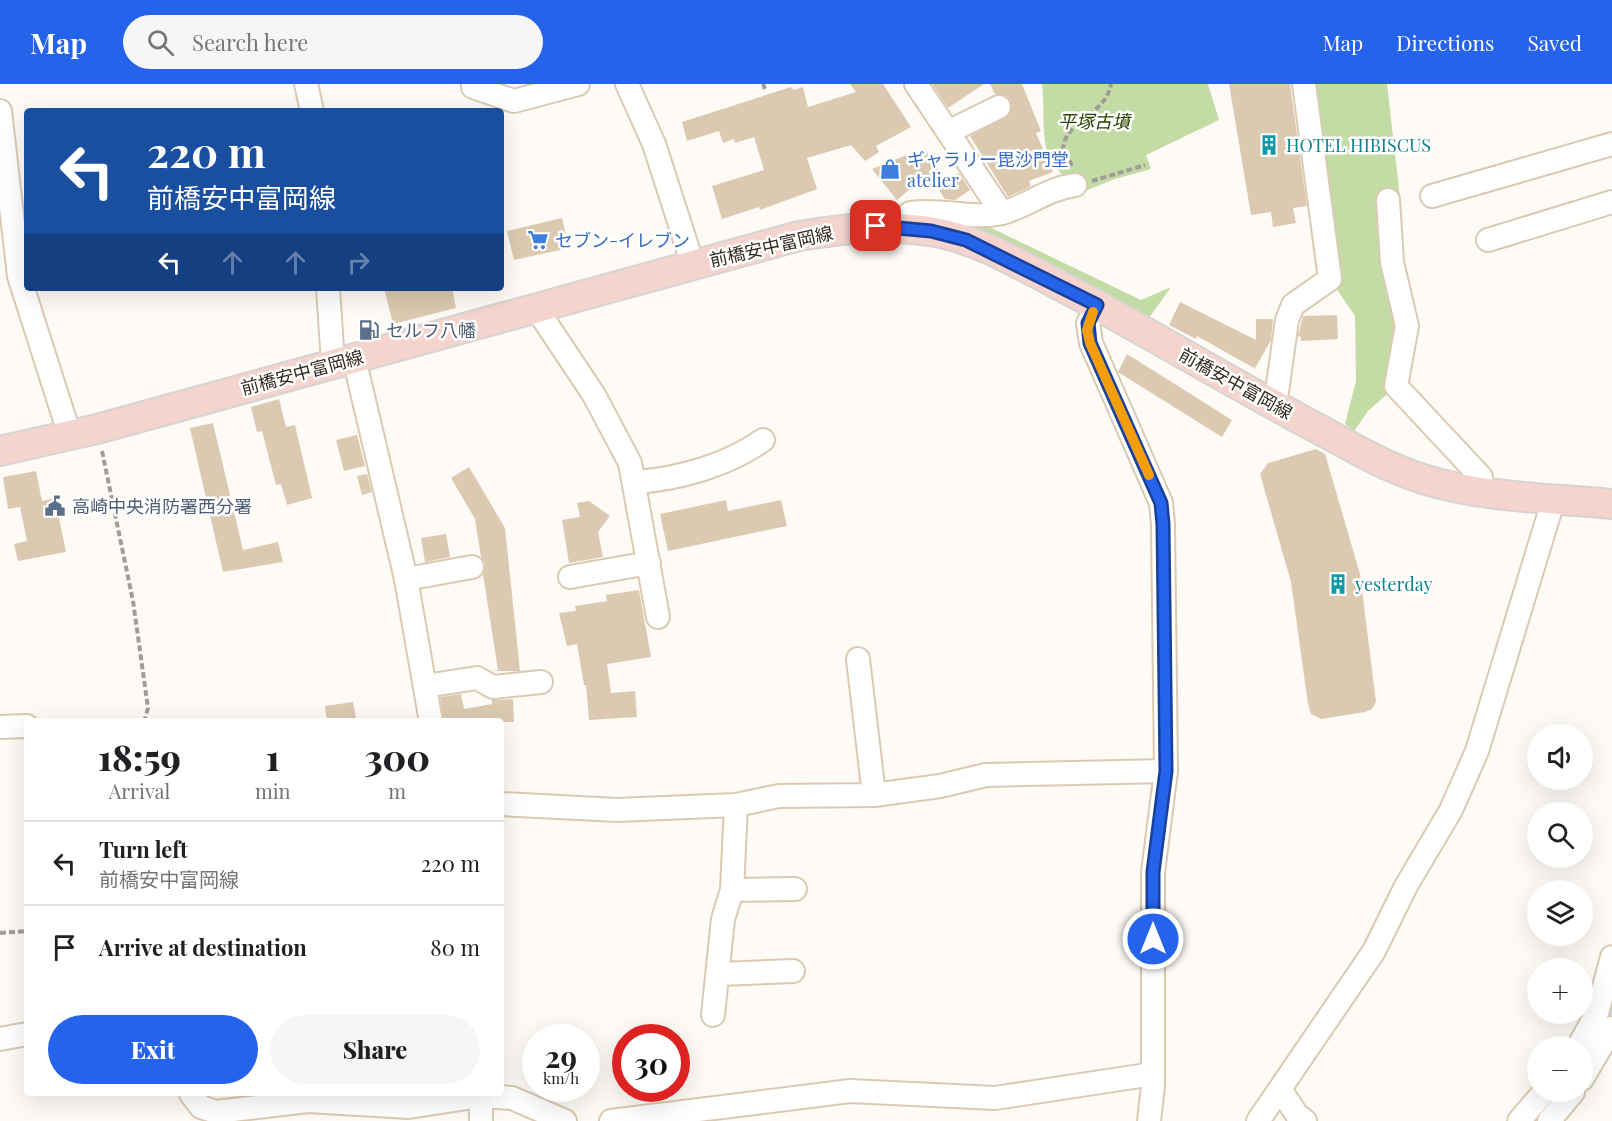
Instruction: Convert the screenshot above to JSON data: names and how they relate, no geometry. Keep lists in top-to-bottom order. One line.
{"streets":{"main road":["前橋安中富岡線"]},"parks":["平塚古墳"],"places":{"building":["HOTEL HIBISCUS","yesterday"],"shop":["ギャラリー毘沙門堂 atelier"],"supermarket":["セブン-イレブン"],"fuel station":["セルフ八幡"],"public building":["高崎中央消防署西分署"]},"page":{"header":"Map","search":"Search here","nav":["Map","Directions","Saved"],"turn":["220 m","前橋安中富岡線"],"eta":["18:59","Arrival","1","min","300","m"],"map_buttons":["+","−"],"list":[{"name":"Turn left","note":"前橋安中富岡線","value":"220 m"},{"name":"Arrive at destination","value":"80 m"}],"buttons":["Exit","Share"],"speed":"29 km/h","limit":"30"}}
